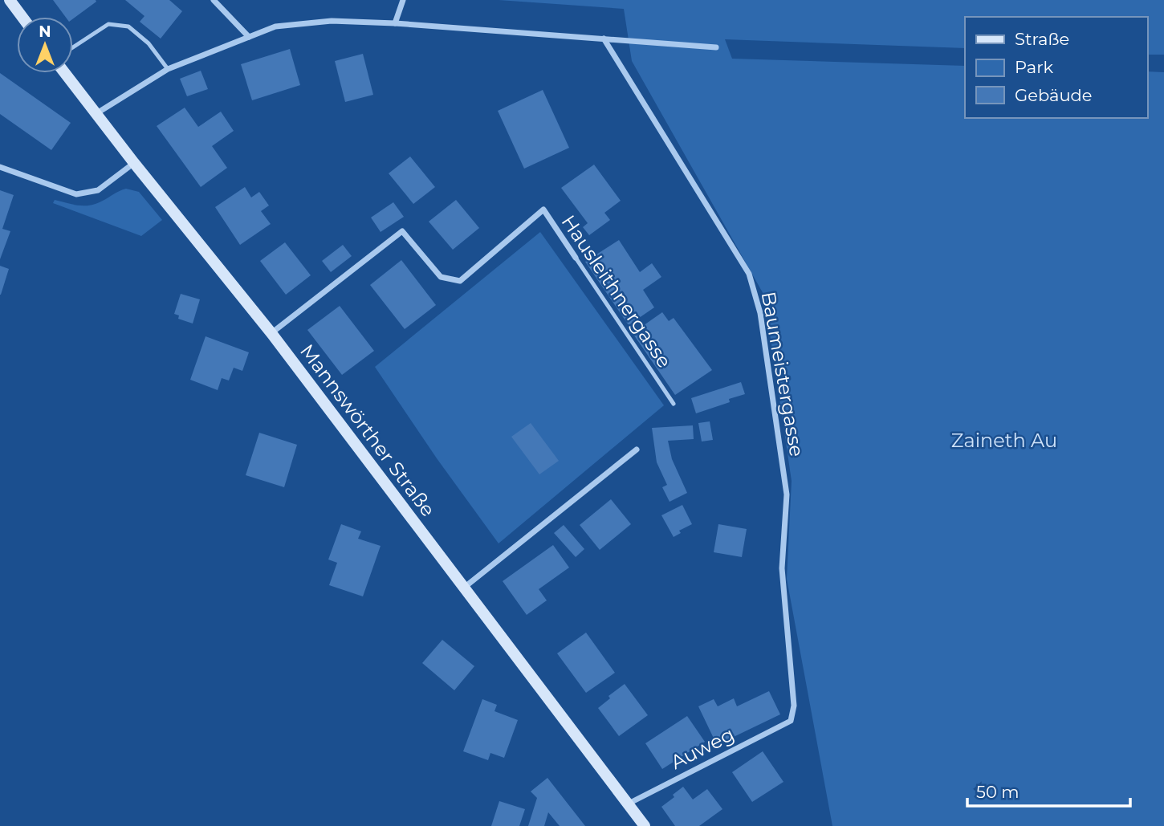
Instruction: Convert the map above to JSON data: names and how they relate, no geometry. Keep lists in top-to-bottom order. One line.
{"streets":{"main road":["Mannswörther Straße"],"street":["Hausleithnergasse","Baumeistergasse","Auweg"]},"crossings":[["Hausleithnergasse","Mannswörther Straße"],["Baumeistergasse","Auweg"],["Mannswörther Straße","Auweg"]],"parks":["Zaineth Au"],"legend":["Straße","Park","Gebäude"],"scale_bar":"50 m","north":"top"}
